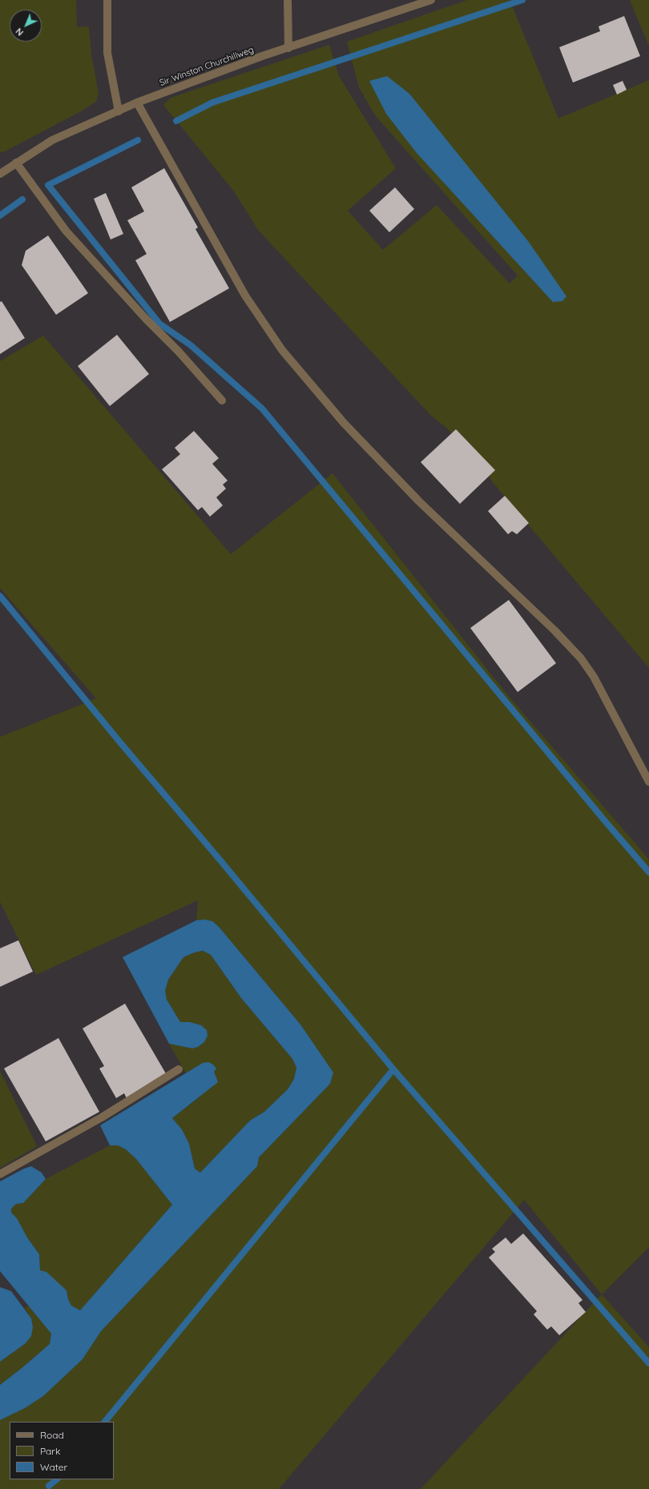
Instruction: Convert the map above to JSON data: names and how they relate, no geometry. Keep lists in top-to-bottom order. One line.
{"streets":{"street":["Sir Winston Churchillweg"]},"legend":["Road","Park","Water"],"north":"bottom left"}
